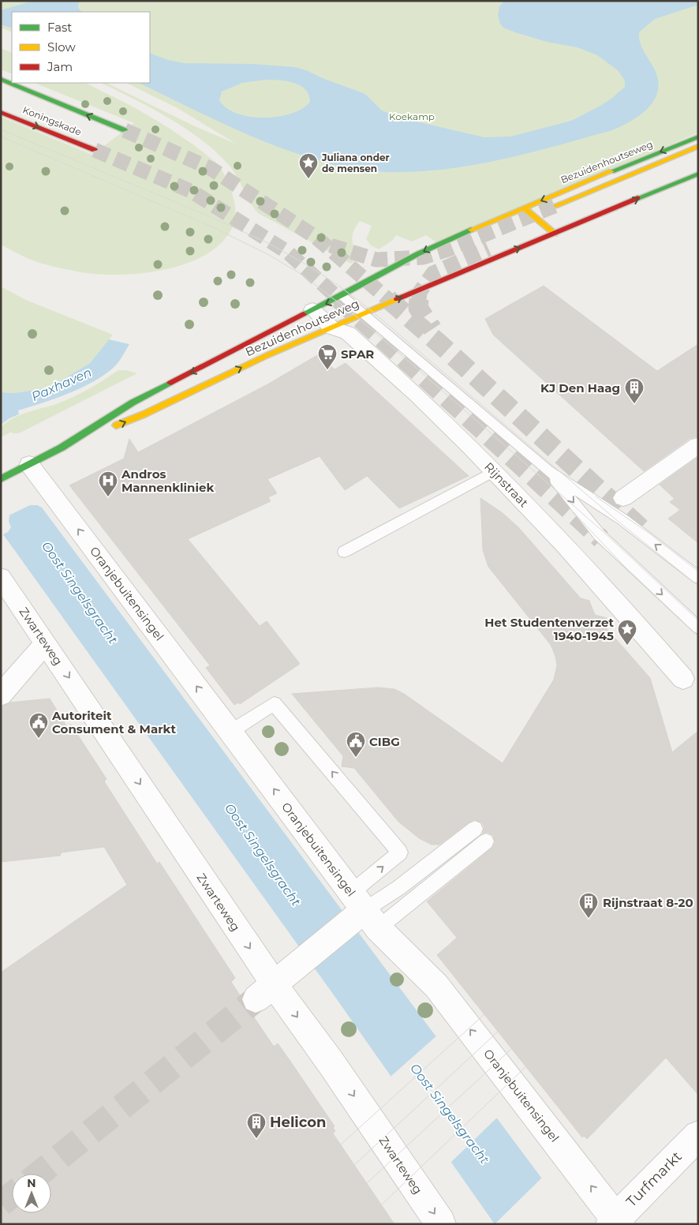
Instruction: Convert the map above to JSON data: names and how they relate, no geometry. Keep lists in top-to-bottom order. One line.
{"streets":{"street":["Koningskade","Bezuidenhoutseweg","Rijnstraat","Oranjebuitensingel","Zwarteweg","Turfmarkt"]},"crossings":[["Bezuidenhoutseweg","Rijnstraat"],["Bezuidenhoutseweg","Oranjebuitensingel"],["Oranjebuitensingel","Turfmarkt"]],"one_way":["Oranjebuitensingel","Zwarteweg"],"water":["Paxhaven","Oost Singelsgracht"],"parks":["Koekamp"],"places":{"place":["Juliana onder de mensen","Het Studentenverzet 1940-1945"],"supermarket":["SPAR"],"building":["KJ Den Haag","Rijnstraat 8-20","Helicon"],"hospital":["Andros Mannenkliniek"],"public building":["Autoriteit Consument & Markt","CIBG"]},"legend":["Fast","Slow","Jam"],"north":"top"}
